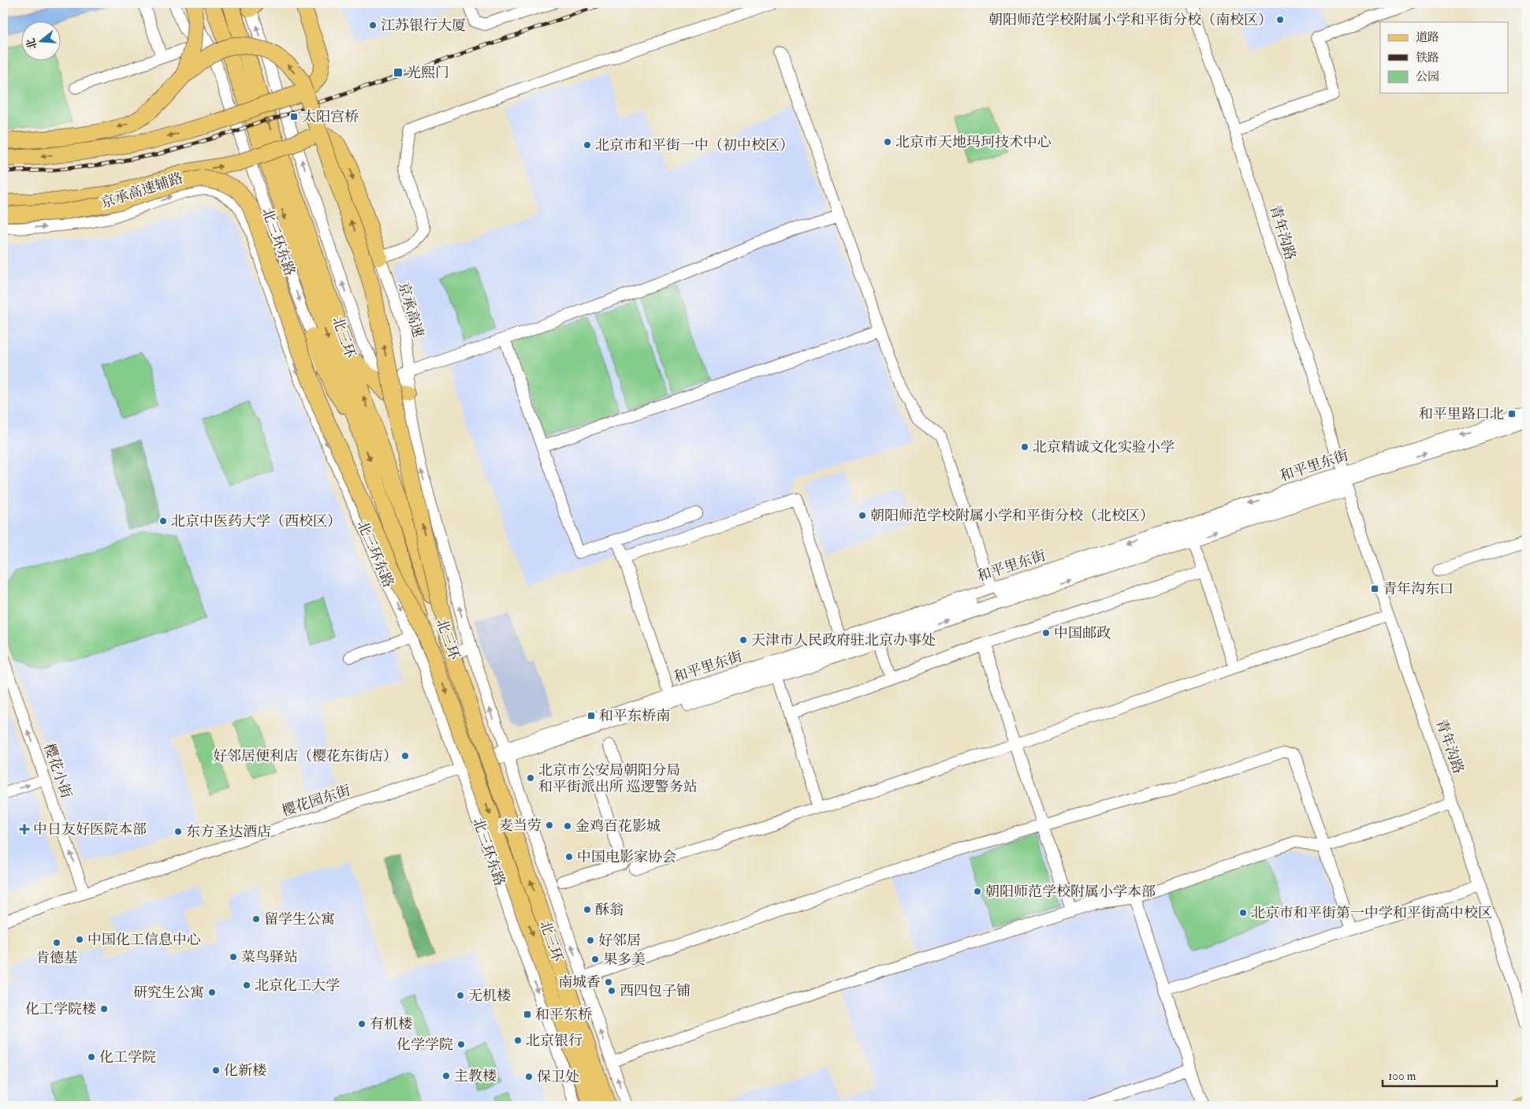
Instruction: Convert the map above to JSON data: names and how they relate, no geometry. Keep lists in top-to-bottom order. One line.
{"streets":{"highway":["北三环"],"street":["京承高速辅路","青年沟路","北三环东路","京承高速","和平里东街","樱花小街","樱花园东街"]},"crossings":[["京承高速辅路","北三环东路"],["青年沟路","和平里东街"],["北三环东路","樱花园东街"],["和平里东街","樱花园东街"],["樱花小街","樱花园东街"]],"one_way":["樱花小街"],"places":{"other":["朝阳师范学校附属小学和平街分校（南校区）","江苏银行大厦","北京市天地玛珂技术中心","北京市和平街一中（初中校区）","北京精诚文化实验小学","朝阳师范学校附属小学和平街分校（北校区）","北京中医药大学（西校区）","中国邮政","天津市人民政府驻北京办事处","好邻居便利店（樱花东街店）","北京市公安局朝阳分局 和平街派出所 巡逻警务站","麦当劳","金鸡百花影城","东方圣达酒店","中国电影家协会","朝阳师范学校附属小学本部","酥翁","北京市和平街第一中学和平街高中校区","留学生公寓","中国化工信息中心","好邻居","肯德基","菜鸟驿站","果多美","南城香","北京化工大学","西四包子铺","研究生公寓","无机楼","化工学院楼","有机楼","北京银行","化学学院","化工学院","化新楼","主教楼","保卫处"],"transit":["光熙门","太阳宫桥","和平里路口北","青年沟东口","和平东桥南","和平东桥"],"health":["中日友好医院本部"]},"legend":["道路","铁路","公园"],"scale_bar":"100 m","north":"left"}
